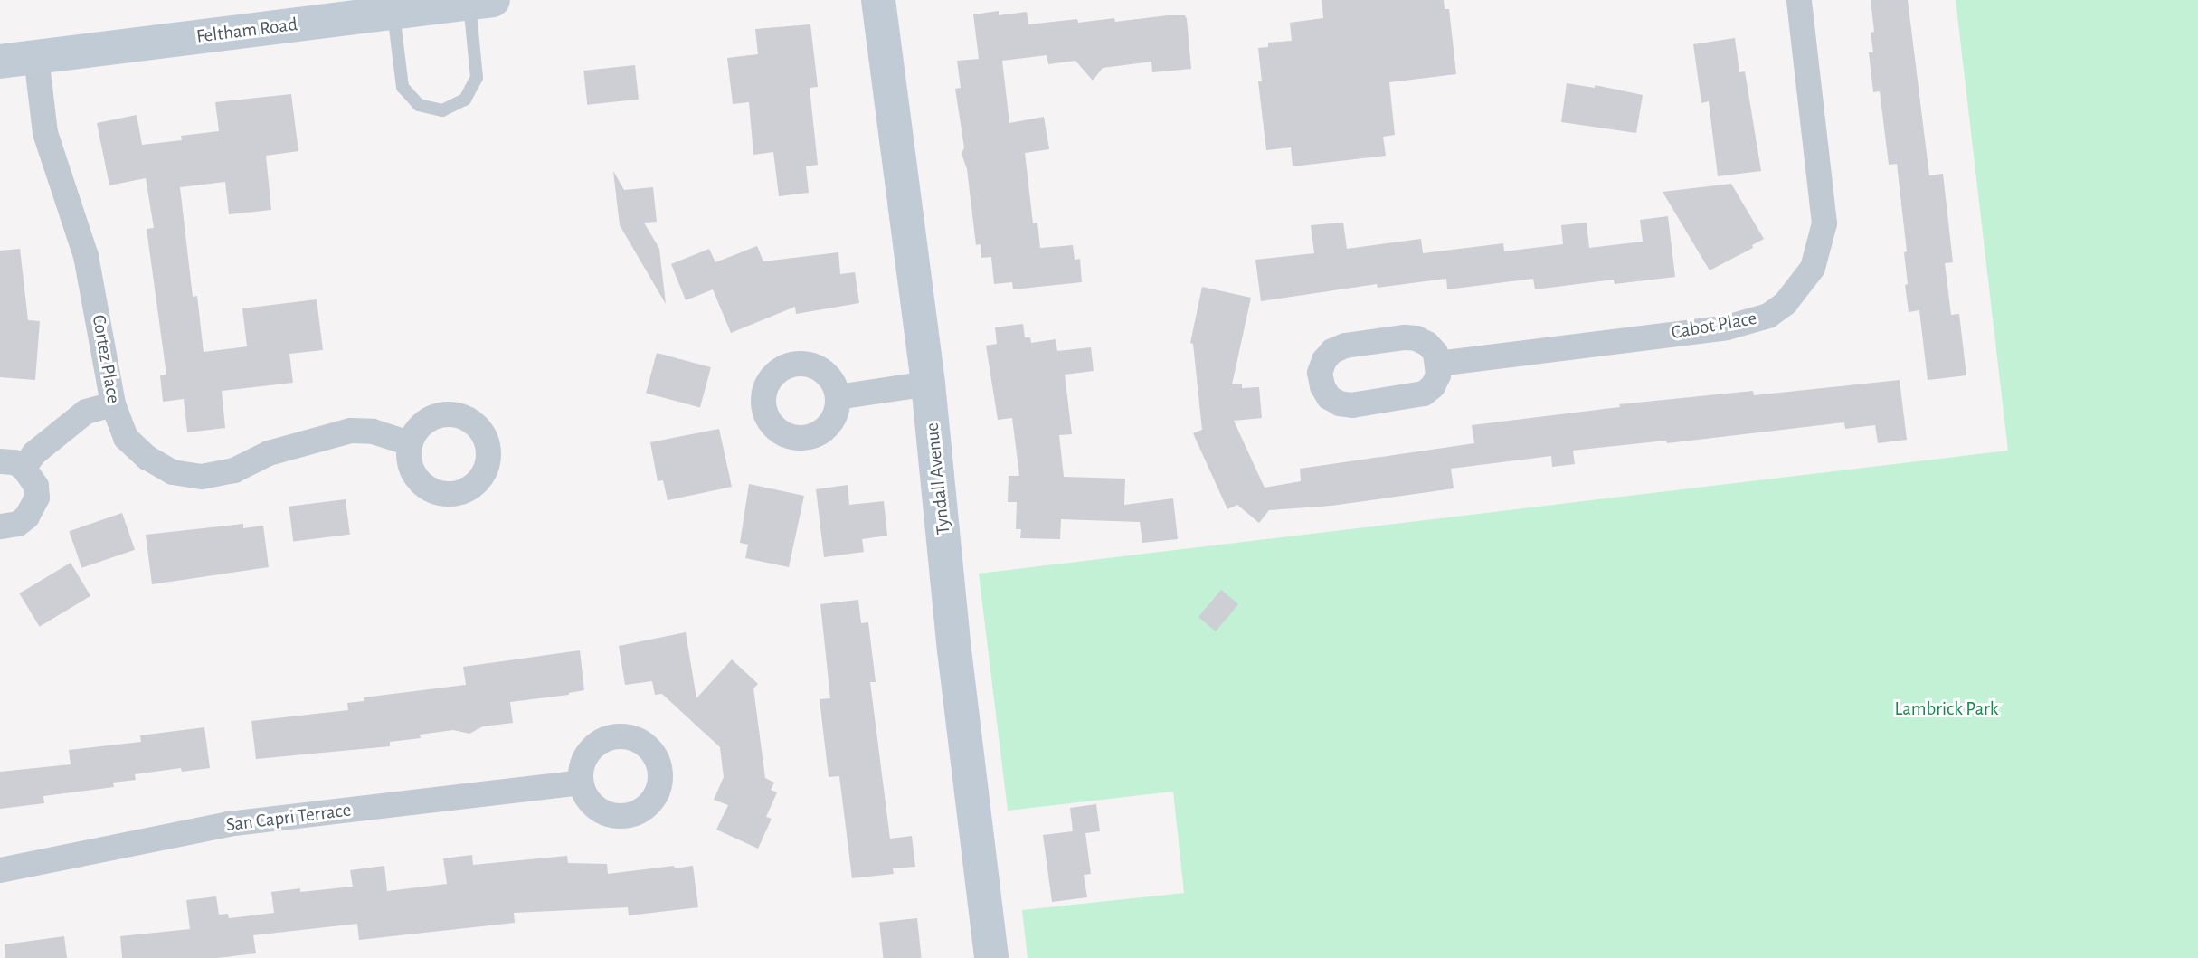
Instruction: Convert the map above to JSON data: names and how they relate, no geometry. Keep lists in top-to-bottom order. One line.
{"streets":{"street":["Feltham Road","Cabot Place","Cortez Place","Tyndall Avenue","San Capri Terrace"]},"crossings":[["Feltham Road","Cortez Place"]],"parks":["Lambrick Park"]}
